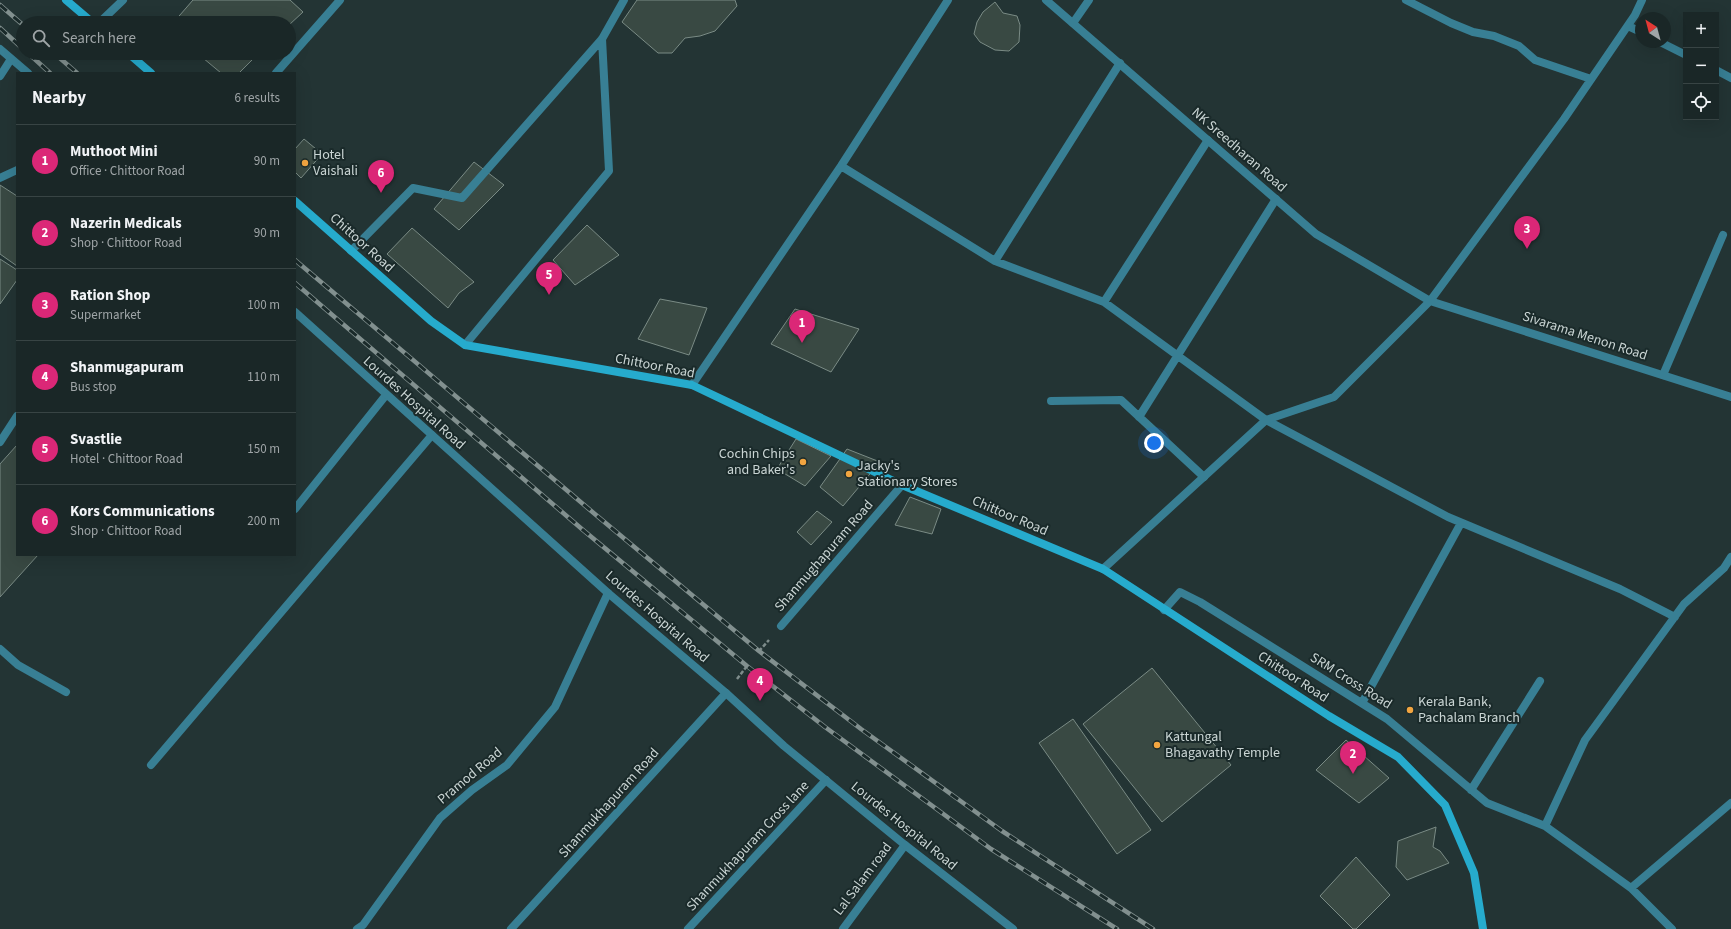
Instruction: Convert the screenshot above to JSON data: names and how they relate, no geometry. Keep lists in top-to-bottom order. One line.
{"streets":{"main road":["Chittoor Road"],"street":["NK Sreedharan Road","Sivarama Menon Road","Lourdes Hospital Road","Shanmughapuram Road","SRM Cross Road","Pramod Road","Shanmukhapuram Road","Shanmukhapuram Cross lane","Lal Salam road"]},"crossings":[["NK Sreedharan Road","Sivarama Menon Road"],["Chittoor Road","Shanmughapuram Road"],["Chittoor Road","SRM Cross Road"],["Lourdes Hospital Road","Pramod Road"],["Lourdes Hospital Road","Shanmukhapuram Road"],["Lourdes Hospital Road","Shanmukhapuram Cross lane"],["Lourdes Hospital Road","Lal Salam road"]],"places":["Hotel Vaishali","Cochin Chips and Baker's","Jacky's Stationary Stores","Kerala Bank, Pachalam Branch","Kattungal Bhagavathy Temple"],"north":"top left","page":{"map_buttons":["+","−"],"search":"Search here","heading":["Nearby","6 results"],"list":[{"mark":"1","name":"Muthoot Mini","note":"Office · Chittoor Road","value":"90 m"},{"mark":"2","name":"Nazerin Medicals","note":"Shop · Chittoor Road","value":"90 m"},{"mark":"3","name":"Ration Shop","note":"Supermarket","value":"100 m"},{"mark":"4","name":"Shanmugapuram","note":"Bus stop","value":"110 m"},{"mark":"5","name":"Svastlie","note":"Hotel · Chittoor Road","value":"150 m"},{"mark":"6","name":"Kors Communications","note":"Shop · Chittoor Road","value":"200 m"}],"pins":["6","3","5","1","4","2"]}}
